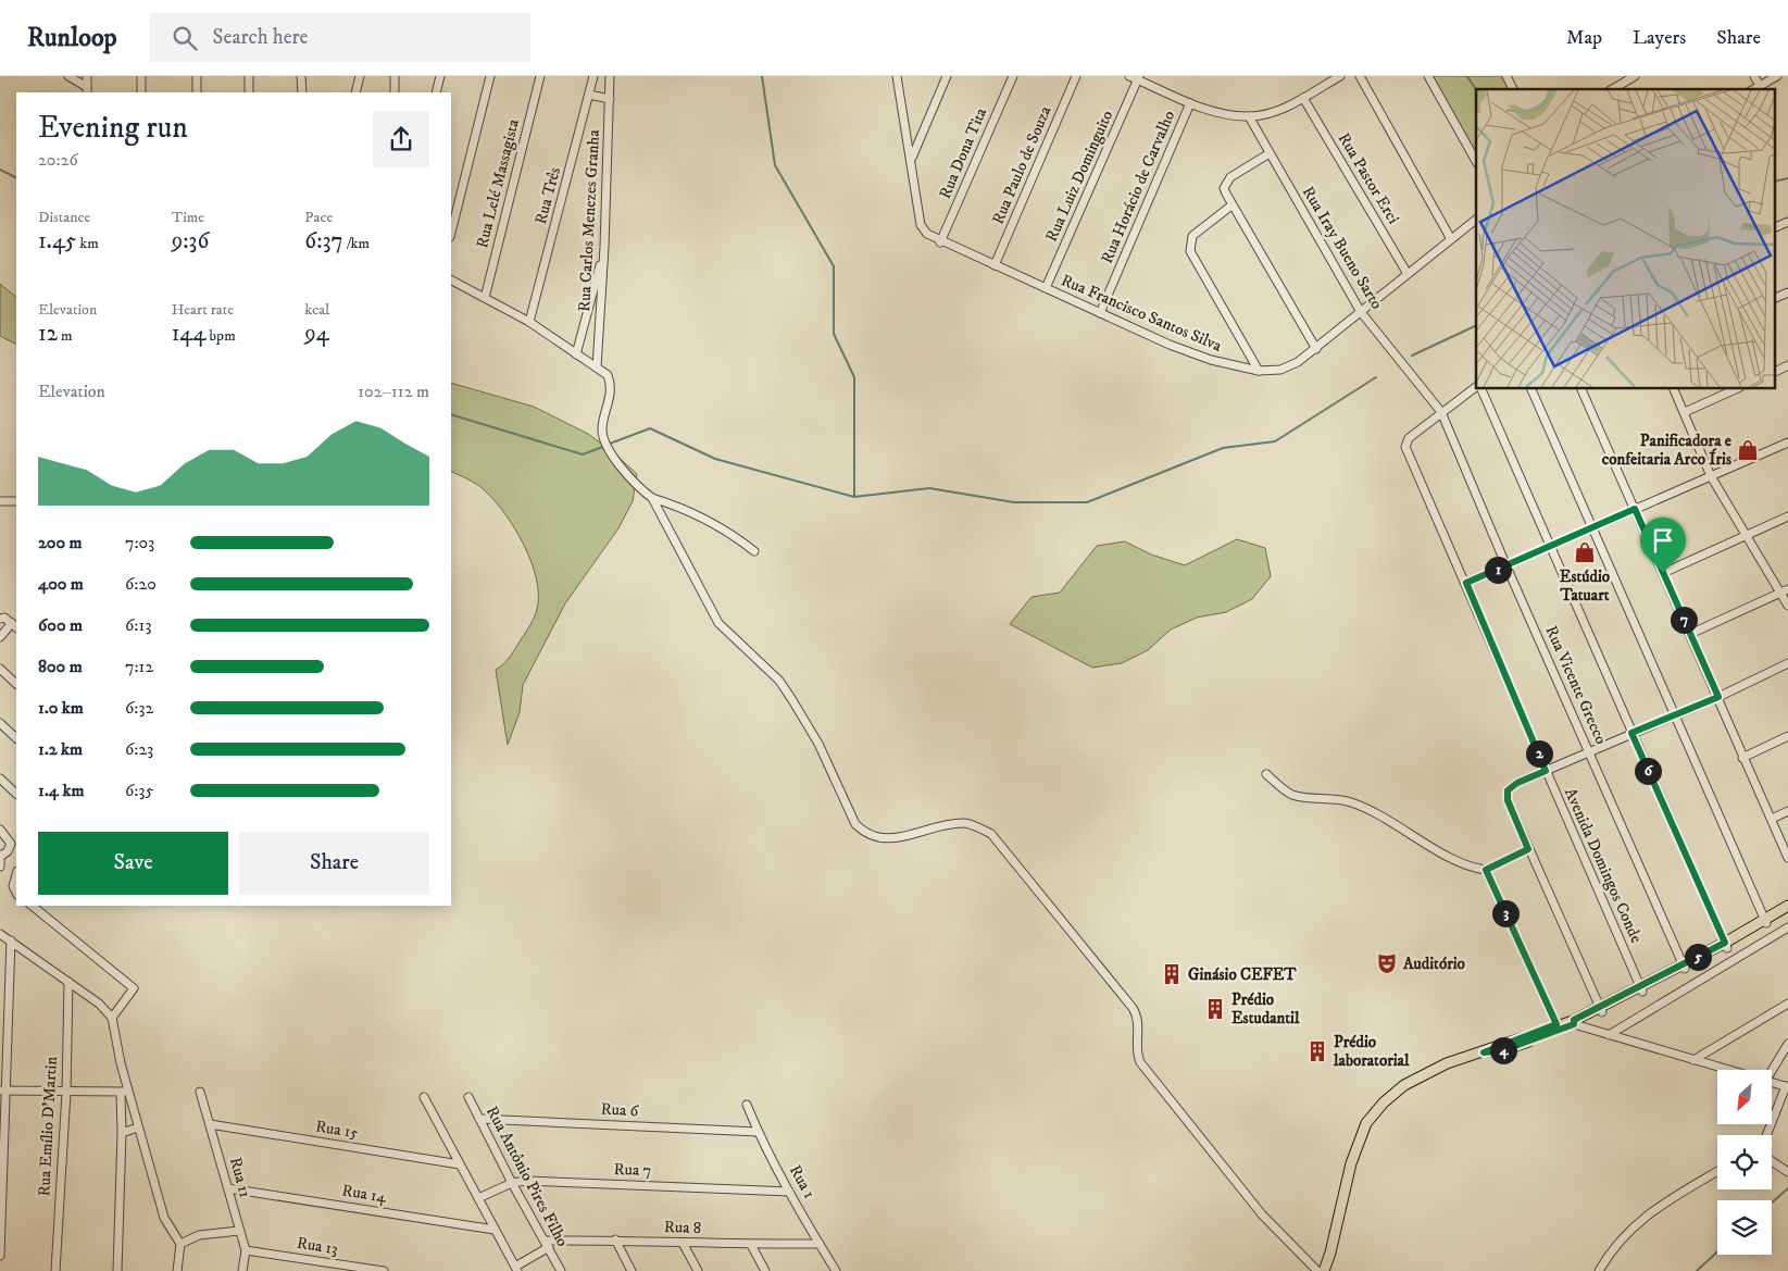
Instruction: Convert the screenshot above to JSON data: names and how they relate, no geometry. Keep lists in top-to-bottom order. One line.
{"streets":{"street":["Rua Dona Tita","Rua Paulo de Souza","Rua Luiz Dominguito","Rua Pastor Erci","Rua Lelé Massagista","Rua Horácio de Carvalho","Rua Três","Rua Carlos Menezes Granha","Rua Iray Bueno Sarto","Rua Francisco Santos Silva","Rua Vicente Grecco","Avenida Domingos Conde","Rua 6","Rua Emílio D'Martin","Rua 15","Rua 7","Rua Antônio Pires Filho","Rua 11","Rua 1","Rua 14","Rua 8","Rua 13"]},"crossings":[["Rua Dona Tita","Rua Francisco Santos Silva"],["Rua Paulo de Souza","Rua Francisco Santos Silva"],["Rua Luiz Dominguito","Rua Francisco Santos Silva"],["Rua Pastor Erci","Rua Francisco Santos Silva"],["Rua Horácio de Carvalho","Rua Francisco Santos Silva"],["Rua Iray Bueno Sarto","Rua Francisco Santos Silva"],["Rua Iray Bueno Sarto","Rua Vicente Grecco"],["Rua Iray Bueno Sarto","Avenida Domingos Conde"],["Rua Vicente Grecco","Avenida Domingos Conde"],["Rua 6","Rua Antônio Pires Filho"],["Rua 6","Rua 1"],["Rua 15","Rua 11"],["Rua 7","Rua Antônio Pires Filho"],["Rua 7","Rua 1"],["Rua Antônio Pires Filho","Rua 8"],["Rua 11","Rua 14"],["Rua 11","Rua 13"],["Rua 1","Rua 8"]],"places":{"shop":["Panificadora e confeitaria Arco Íris","Estúdio Tatuart"],"theatre":["Auditório"],"building":["Ginásio CEFET","Prédio Estudantil","Prédio laboratorial"]},"north":"bottom left","page":{"header":"Runloop","search":"Search here","nav":["Map","Layers","Share"],"heading":["Evening run","20:26"],"stats":[["Distance","1.45 km"],["Time","9:36"],["Pace","6:37 /km"],["Elevation","12 m"],["Heart rate","144 bpm"],["kcal","94"]],"chart":["Elevation","102–112 m"],"list":[{"name":"200 m","note":"7:03"},{"name":"400 m","note":"6:20"},{"name":"600 m","note":"6:13"},{"name":"800 m","note":"7:12"},{"name":"1.0 km","note":"6:32"},{"name":"1.2 km","note":"6:23"},{"name":"1.4 km","note":"6:35"}],"pins":["1","7","2","6","3","5","4"],"buttons":["Save","Share"]}}
